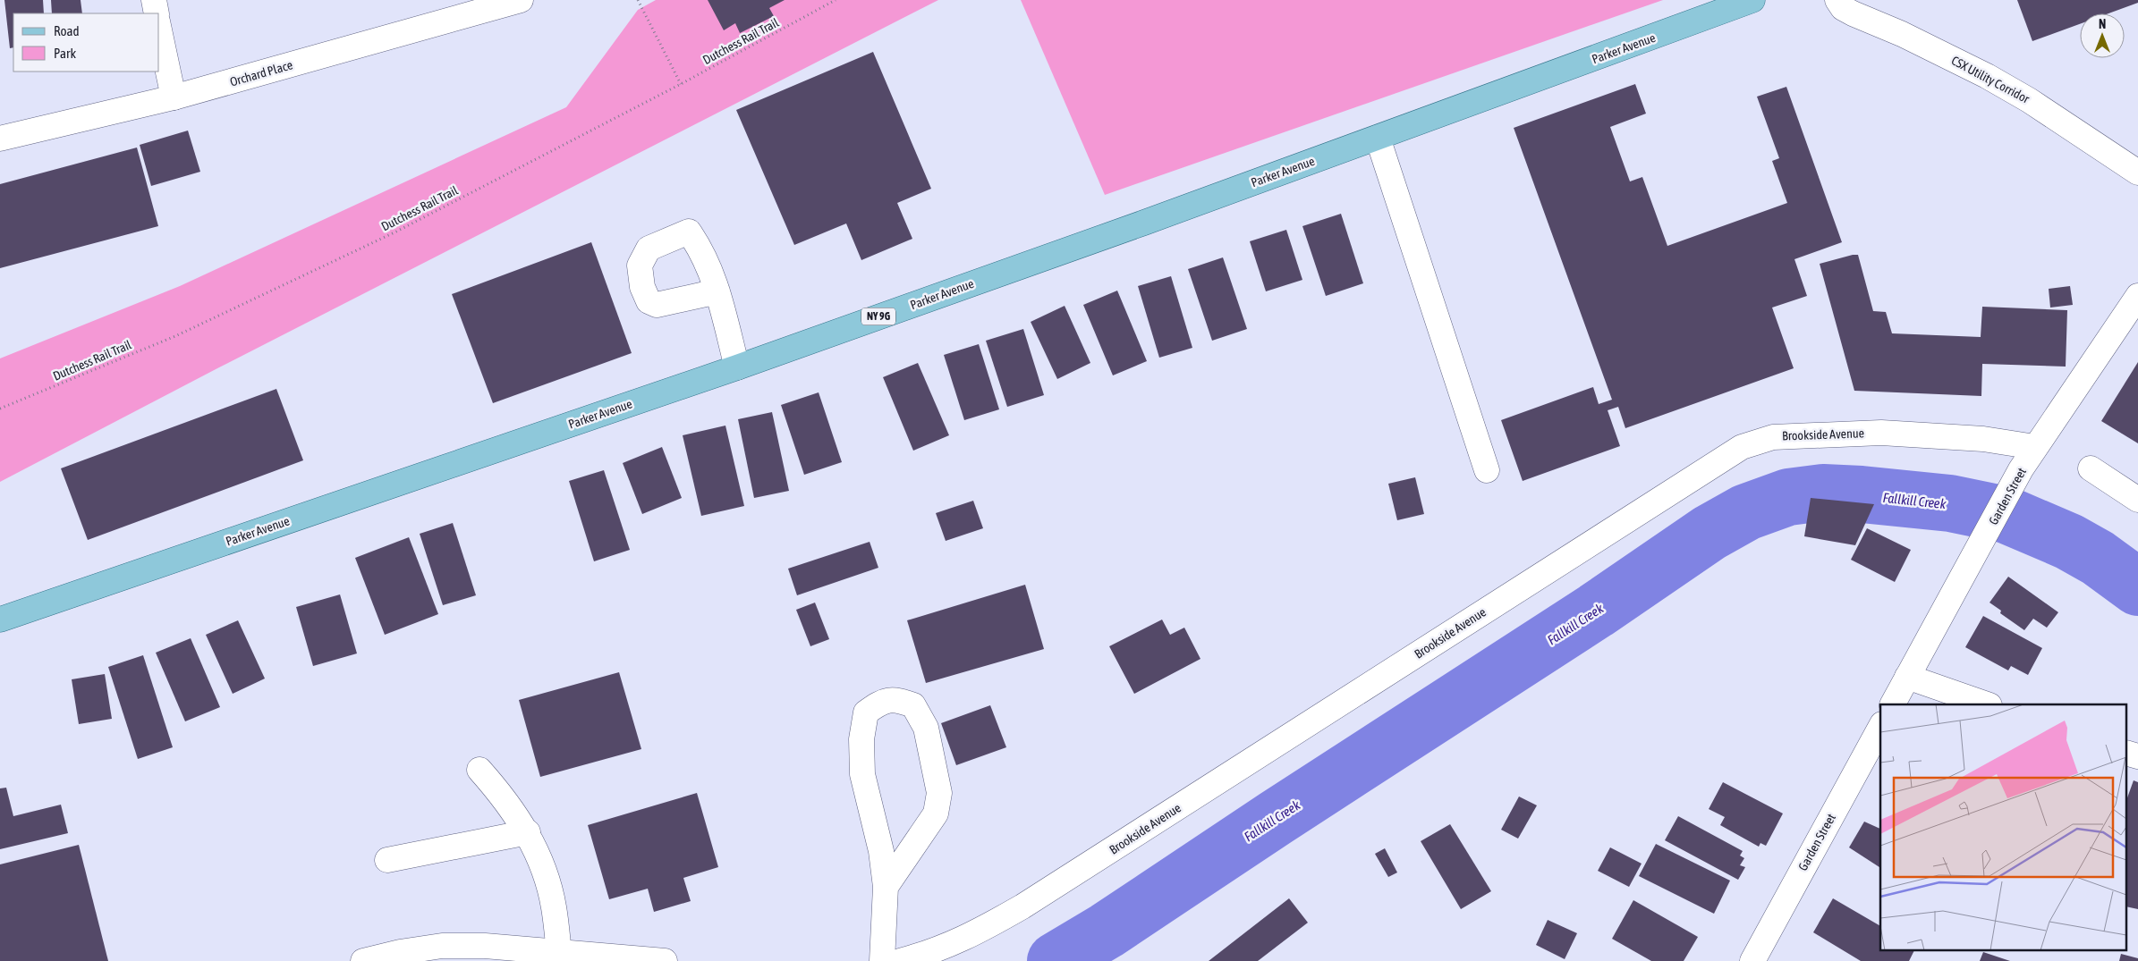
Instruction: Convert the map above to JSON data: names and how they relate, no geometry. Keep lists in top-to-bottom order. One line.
{"streets":{"main road":["Parker Avenue","NY 9G"],"street":["Orchard Place","CSX Utility Corridor","Brookside Avenue","Garden Street"],"path":["Dutchess Rail Trail"]},"crossings":[["Brookside Avenue","Garden Street"]],"water":["Fallkill Creek"],"legend":["Road","Park"],"north":"top"}
